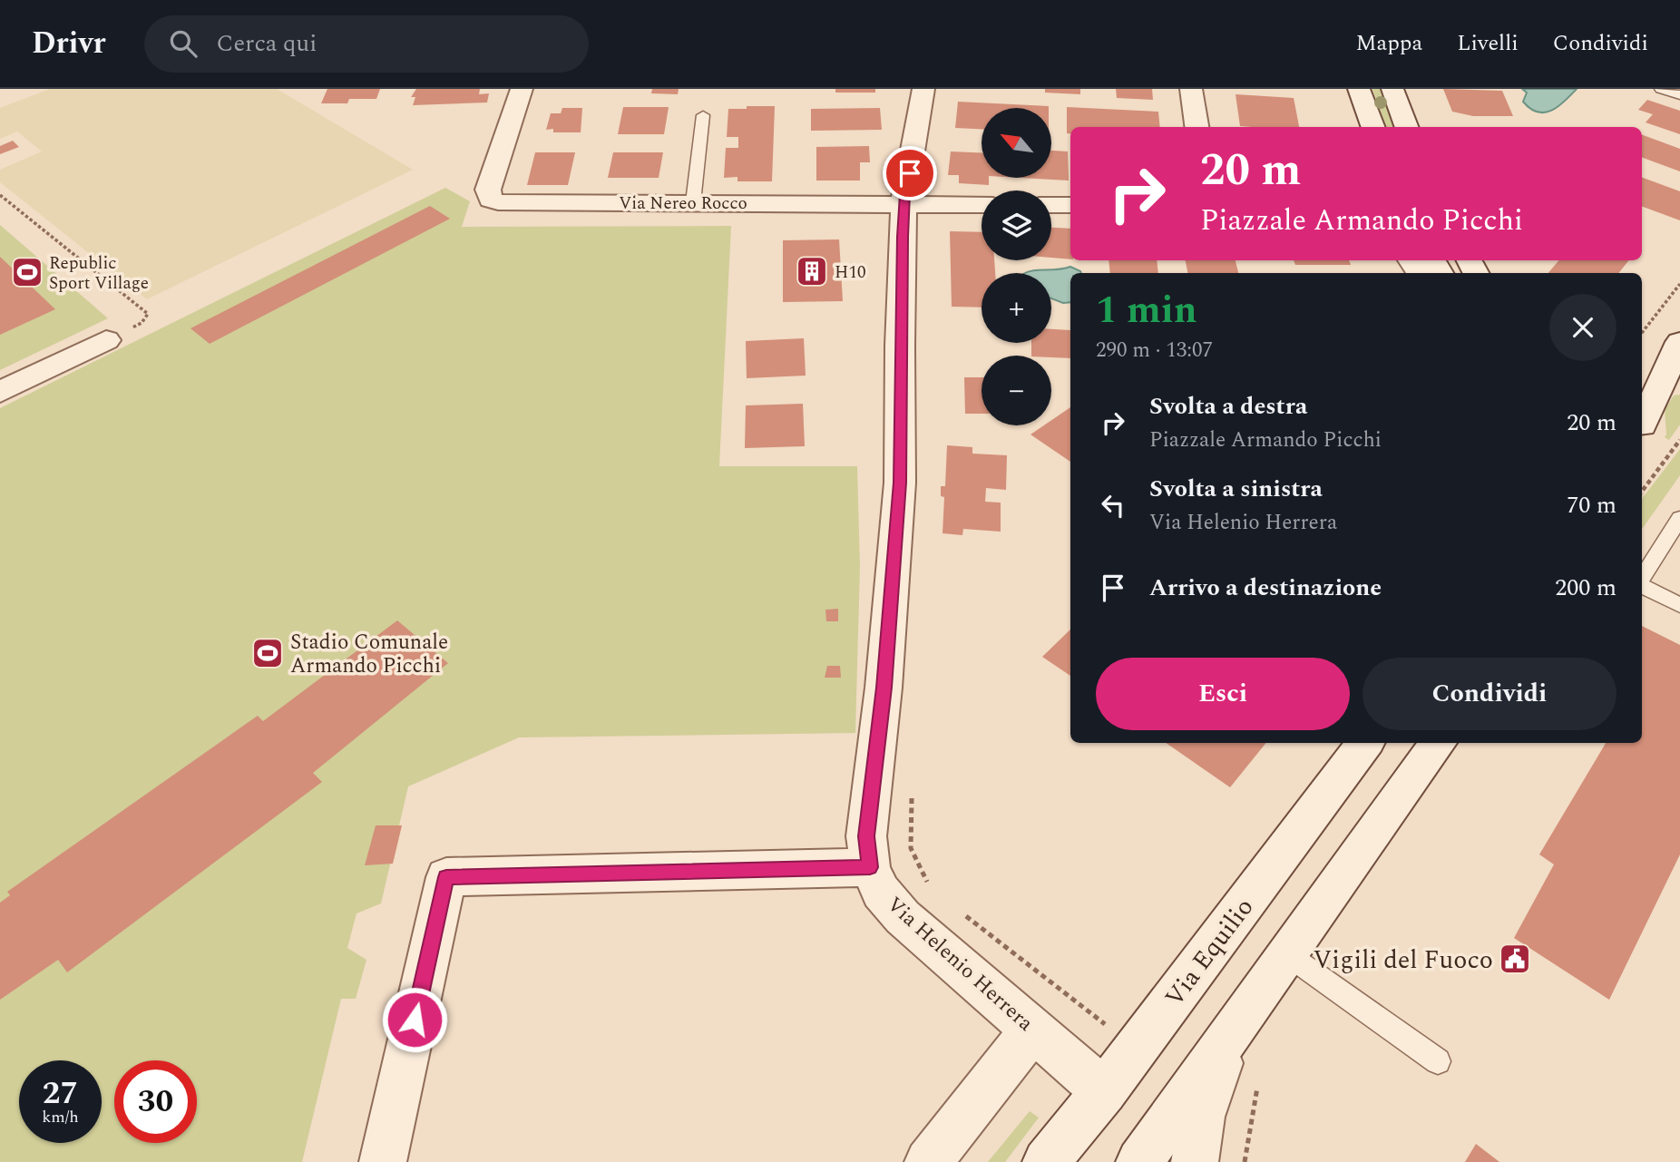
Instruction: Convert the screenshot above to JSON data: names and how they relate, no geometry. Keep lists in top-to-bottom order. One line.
{"streets":{"street":["Via Nereo Rocco","Via Equilio","Via Helenio Herrera"]},"crossings":[["Via Nereo Rocco","Via Helenio Herrera"],["Via Equilio","Via Helenio Herrera"]],"places":{"building":["H10"],"sports":["Republic Sport Village","Stadio Comunale Armando Picchi"],"public building":["Vigili del Fuoco"]},"north":"top left","page":{"header":"Drivr","search":"Cerca qui","nav":["Mappa","Livelli","Condividi"],"map_buttons":["+","−"],"turn":["20 m","Piazzale Armando Picchi"],"heading":["1 min","290 m · 13:07"],"list":[{"name":"Svolta a destra","note":"Piazzale Armando Picchi","value":"20 m"},{"name":"Svolta a sinistra","note":"Via Helenio Herrera","value":"70 m"},{"name":"Arrivo a destinazione","value":"200 m"}],"buttons":["Esci","Condividi"],"speed":"27 km/h","limit":"30"}}
